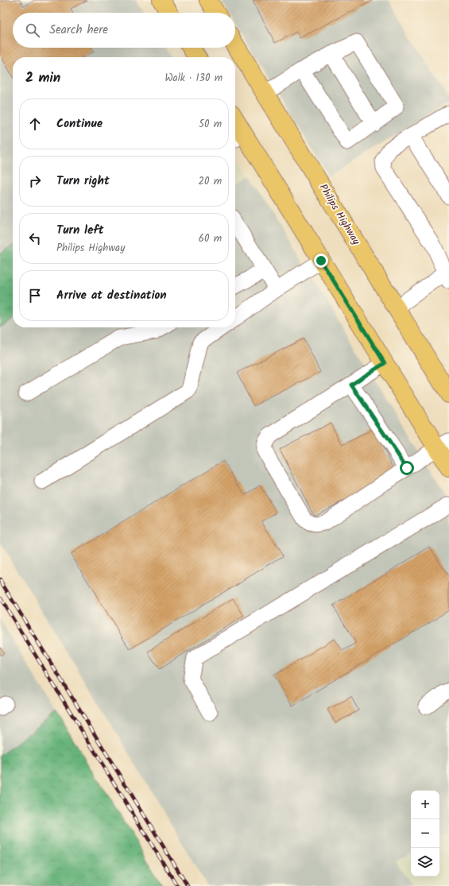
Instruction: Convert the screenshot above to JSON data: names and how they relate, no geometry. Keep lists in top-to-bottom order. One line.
{"streets":{"main road":["Philips Highway"]},"page":{"search":"Search here","heading":["2 min","Walk · 130 m"],"list":[["Continue","50 m"],["Turn right","20 m"],["Turn left","Philips Highway","60 m"],"Arrive at destination"],"map_buttons":["+","−"]}}
